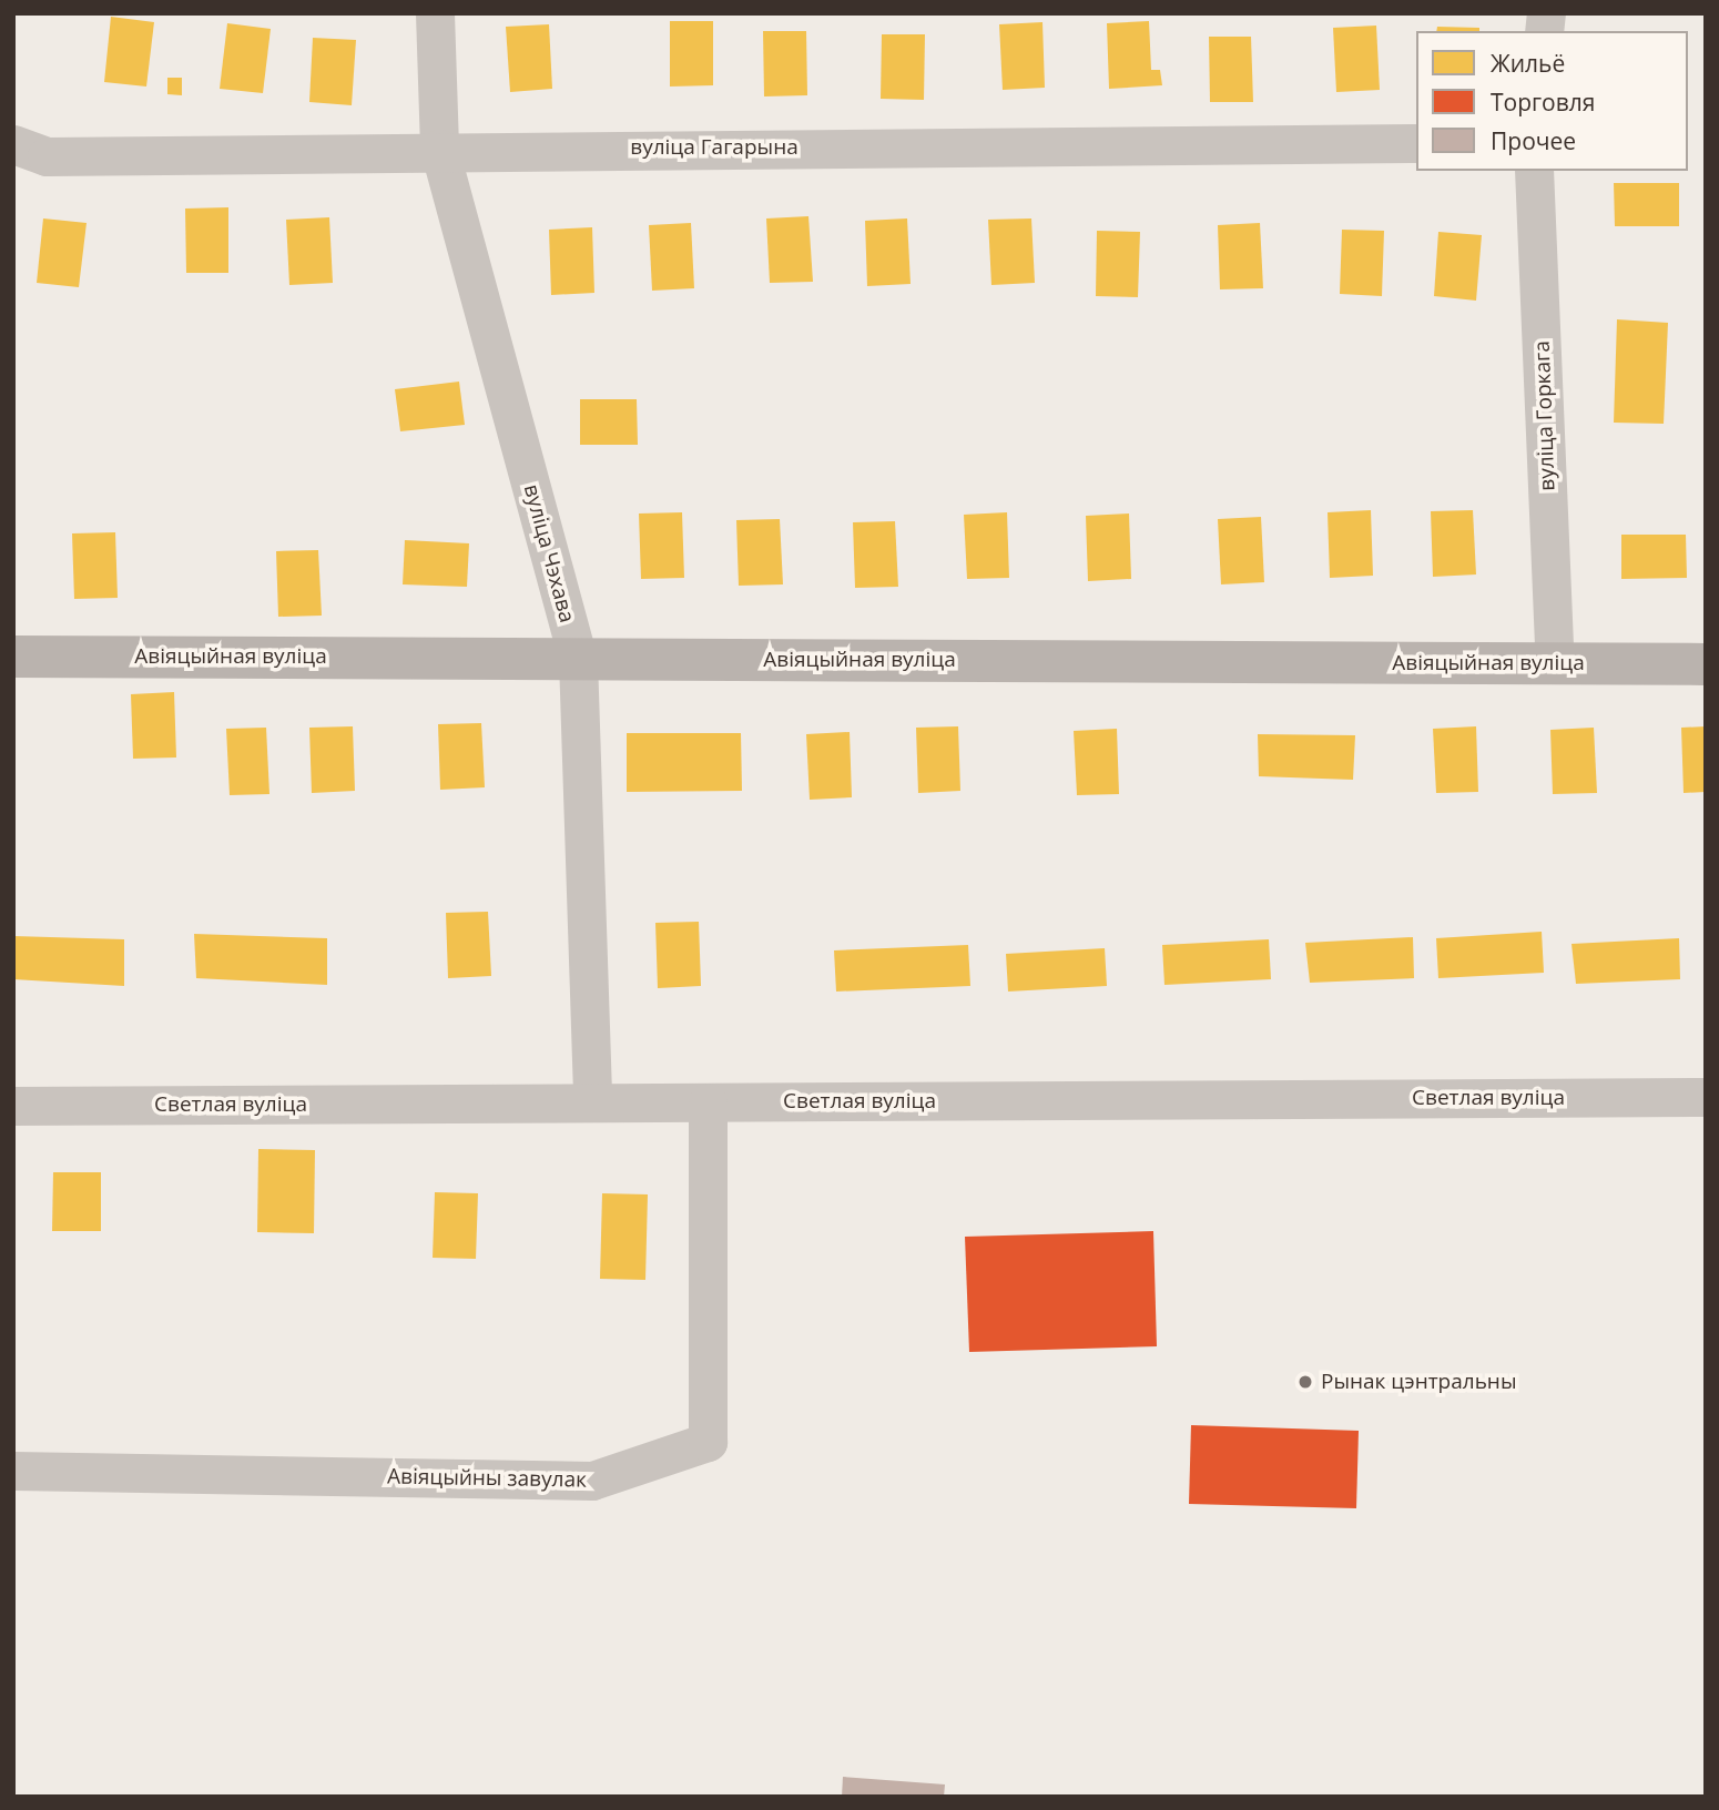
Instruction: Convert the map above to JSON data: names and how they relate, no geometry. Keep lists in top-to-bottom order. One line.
{"streets":{"street":["вуліца Гагарына","вуліца Горкага","вуліца Чэхава","Авіяцыйная вуліца","Светлая вуліца","Авіяцыйны завулак"]},"crossings":[["вуліца Гагарына","вуліца Чэхава"],["вуліца Горкага","Авіяцыйная вуліца"],["вуліца Чэхава","Авіяцыйная вуліца"],["вуліца Чэхава","Светлая вуліца"],["Светлая вуліца","Авіяцыйны завулак"]],"places":["Рынак цэнтральны"],"legend":["Жильё","Торговля","Прочее"]}
